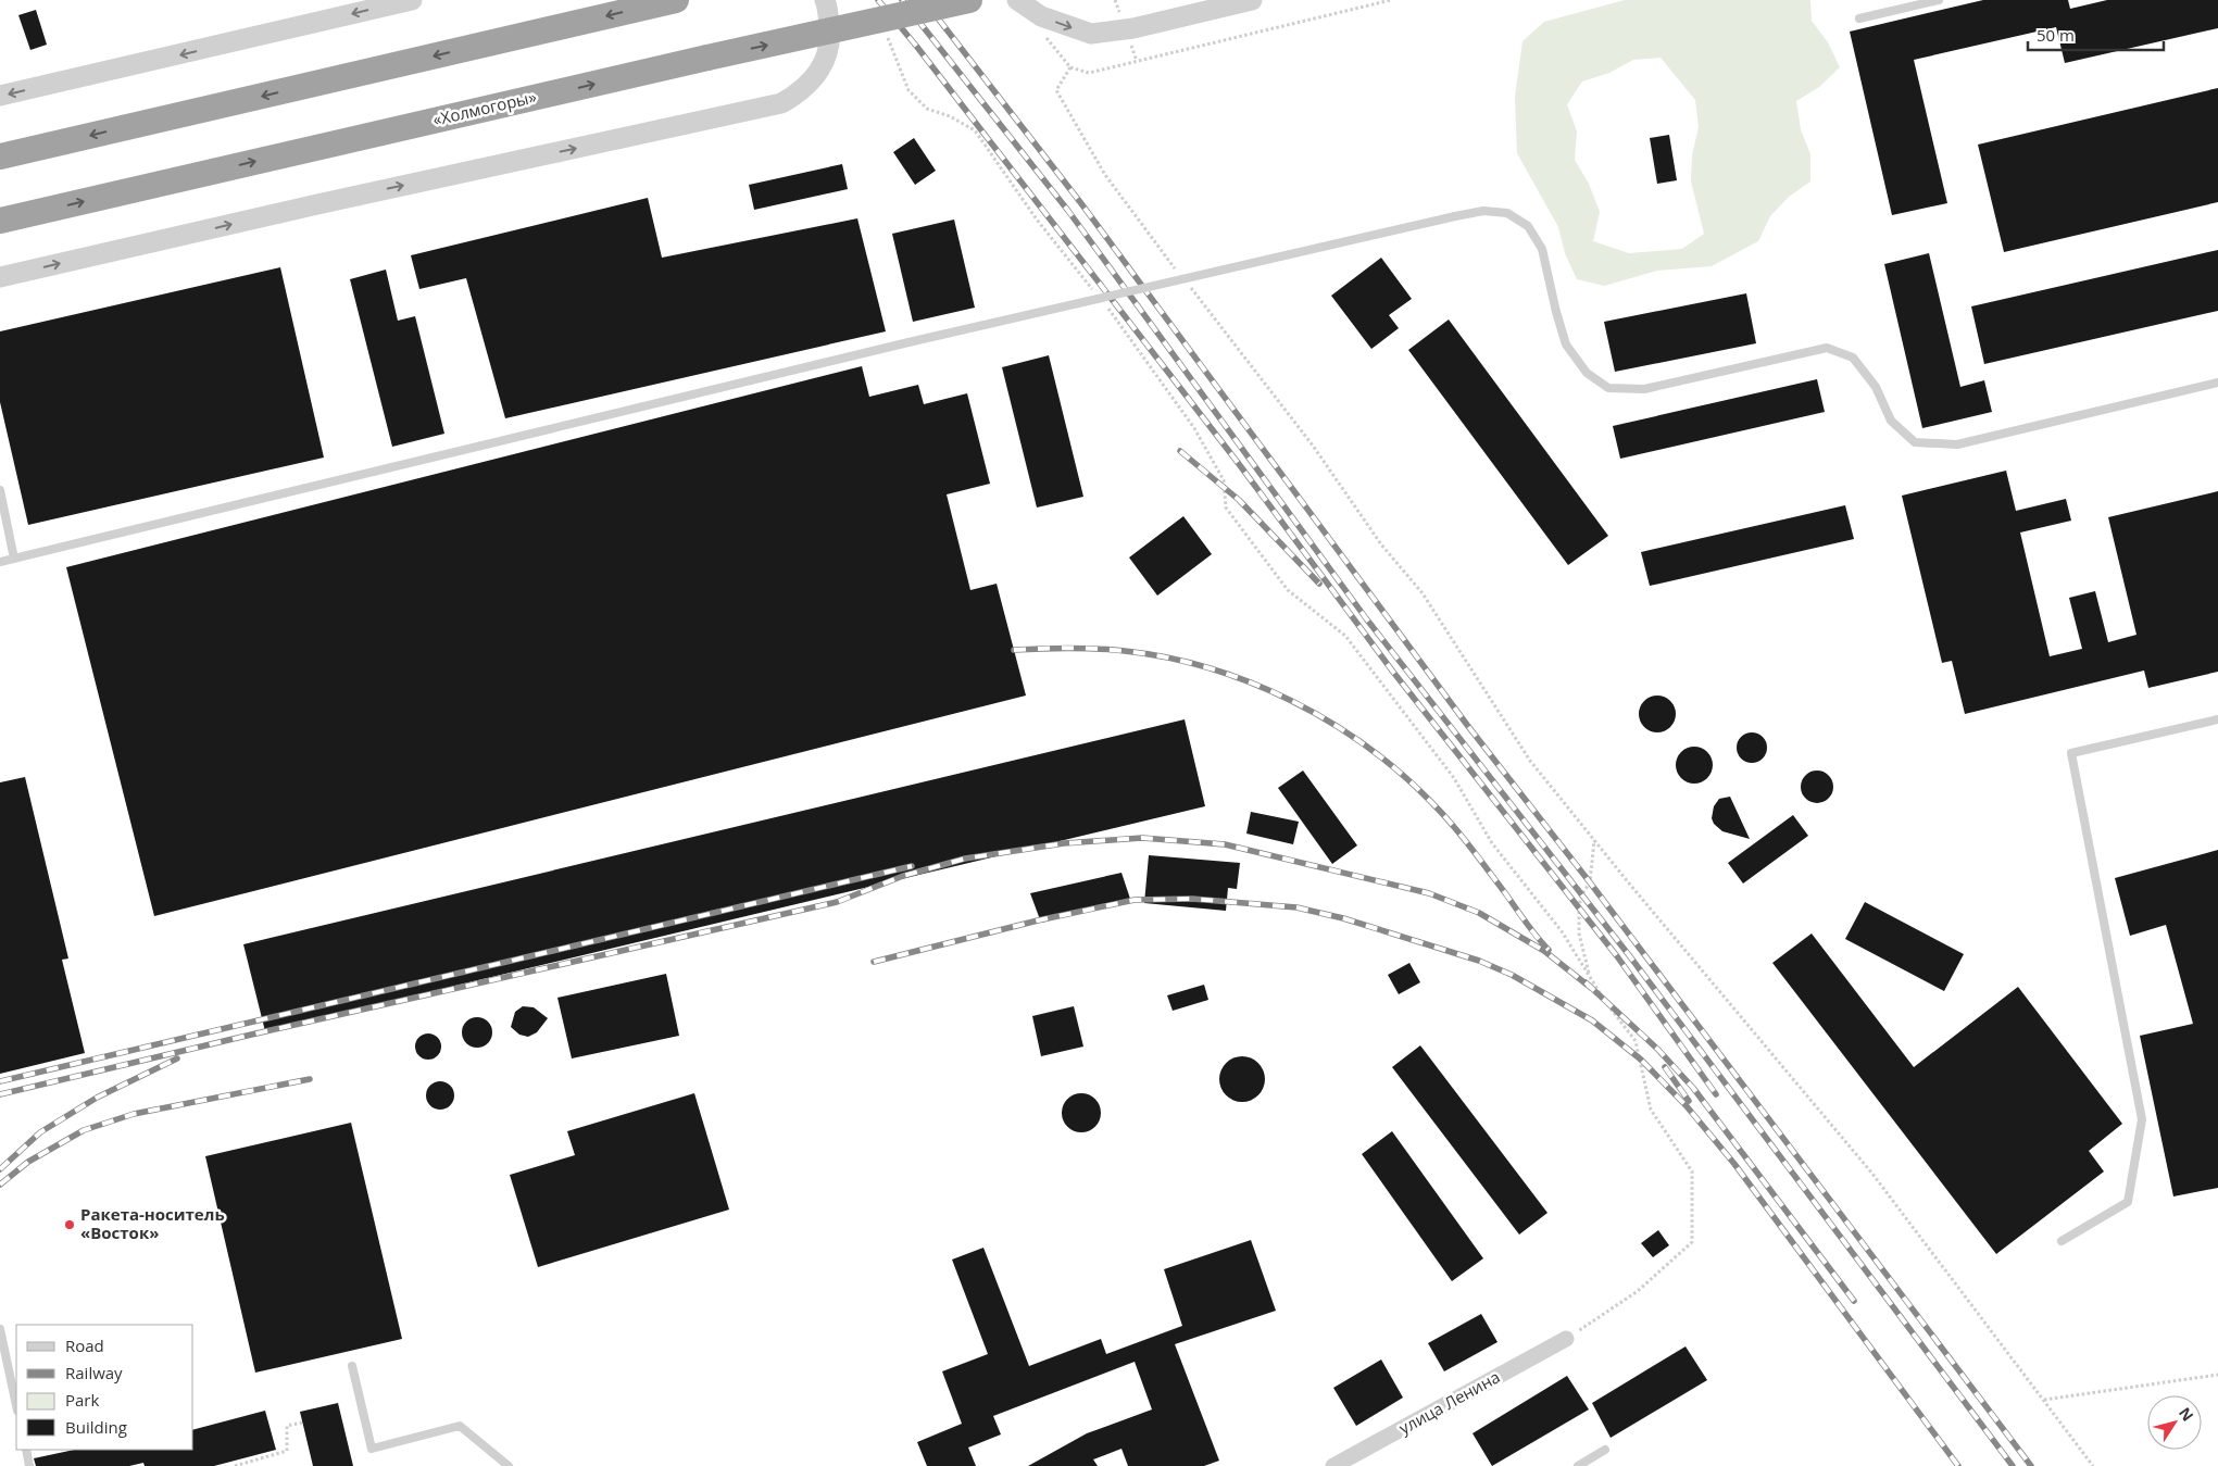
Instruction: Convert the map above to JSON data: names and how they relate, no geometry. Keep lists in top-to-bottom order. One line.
{"streets":{"highway":["«Холмогоры»"],"street":["улица Ленина"]},"places":["Ракета-носитель «Восток»"],"legend":["Road","Railway","Park","Building"],"scale_bar":"50 m","north":"top right"}
